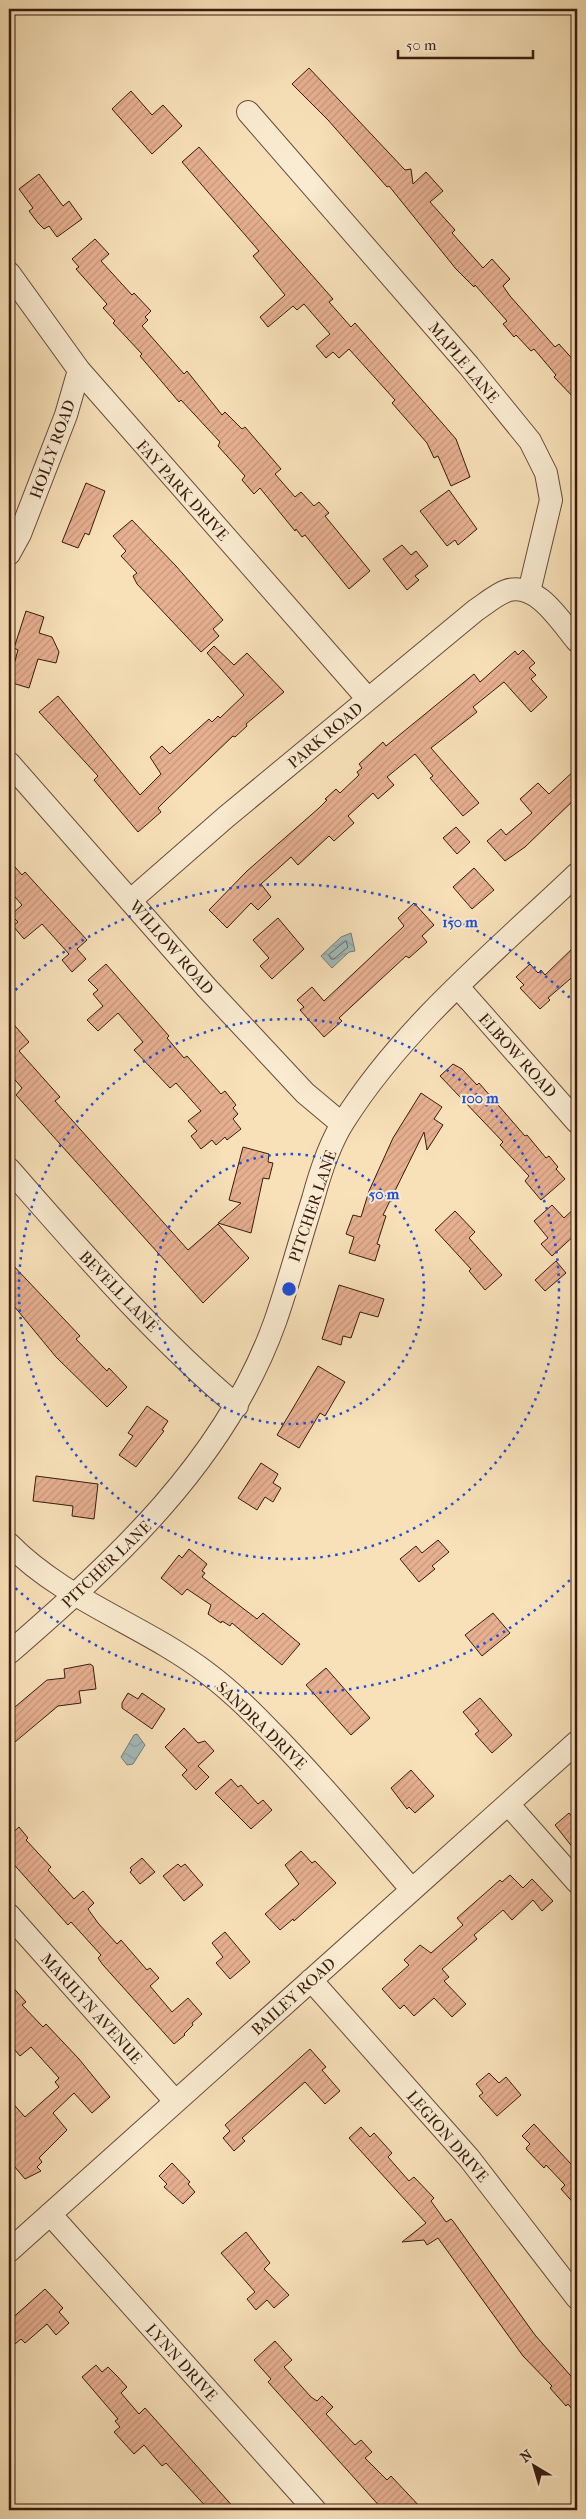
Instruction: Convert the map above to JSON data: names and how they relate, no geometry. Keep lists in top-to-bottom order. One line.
{"streets":{"street":["MAPLE LANE","HOLLY ROAD","FAY PARK DRIVE","PARK ROAD","WILLOW ROAD","ELBOW ROAD","PITCHER LANE","BEVELL LANE","SANDRA DRIVE","BAILEY ROAD","MARILYN AVENUE","LEGION DRIVE","LYNN DRIVE"]},"crossings":[["MAPLE LANE","PARK ROAD"],["HOLLY ROAD","FAY PARK DRIVE"],["FAY PARK DRIVE","PARK ROAD"],["PARK ROAD","WILLOW ROAD"],["WILLOW ROAD","PITCHER LANE"],["ELBOW ROAD","PITCHER LANE"],["PITCHER LANE","BEVELL LANE"],["PITCHER LANE","SANDRA DRIVE"],["SANDRA DRIVE","BAILEY ROAD"],["BAILEY ROAD","MARILYN AVENUE"],["BAILEY ROAD","LEGION DRIVE"],["BAILEY ROAD","LYNN DRIVE"]],"scale_bar":"50 m","north":"top left","rings":["150 m","100 m","50 m"]}
